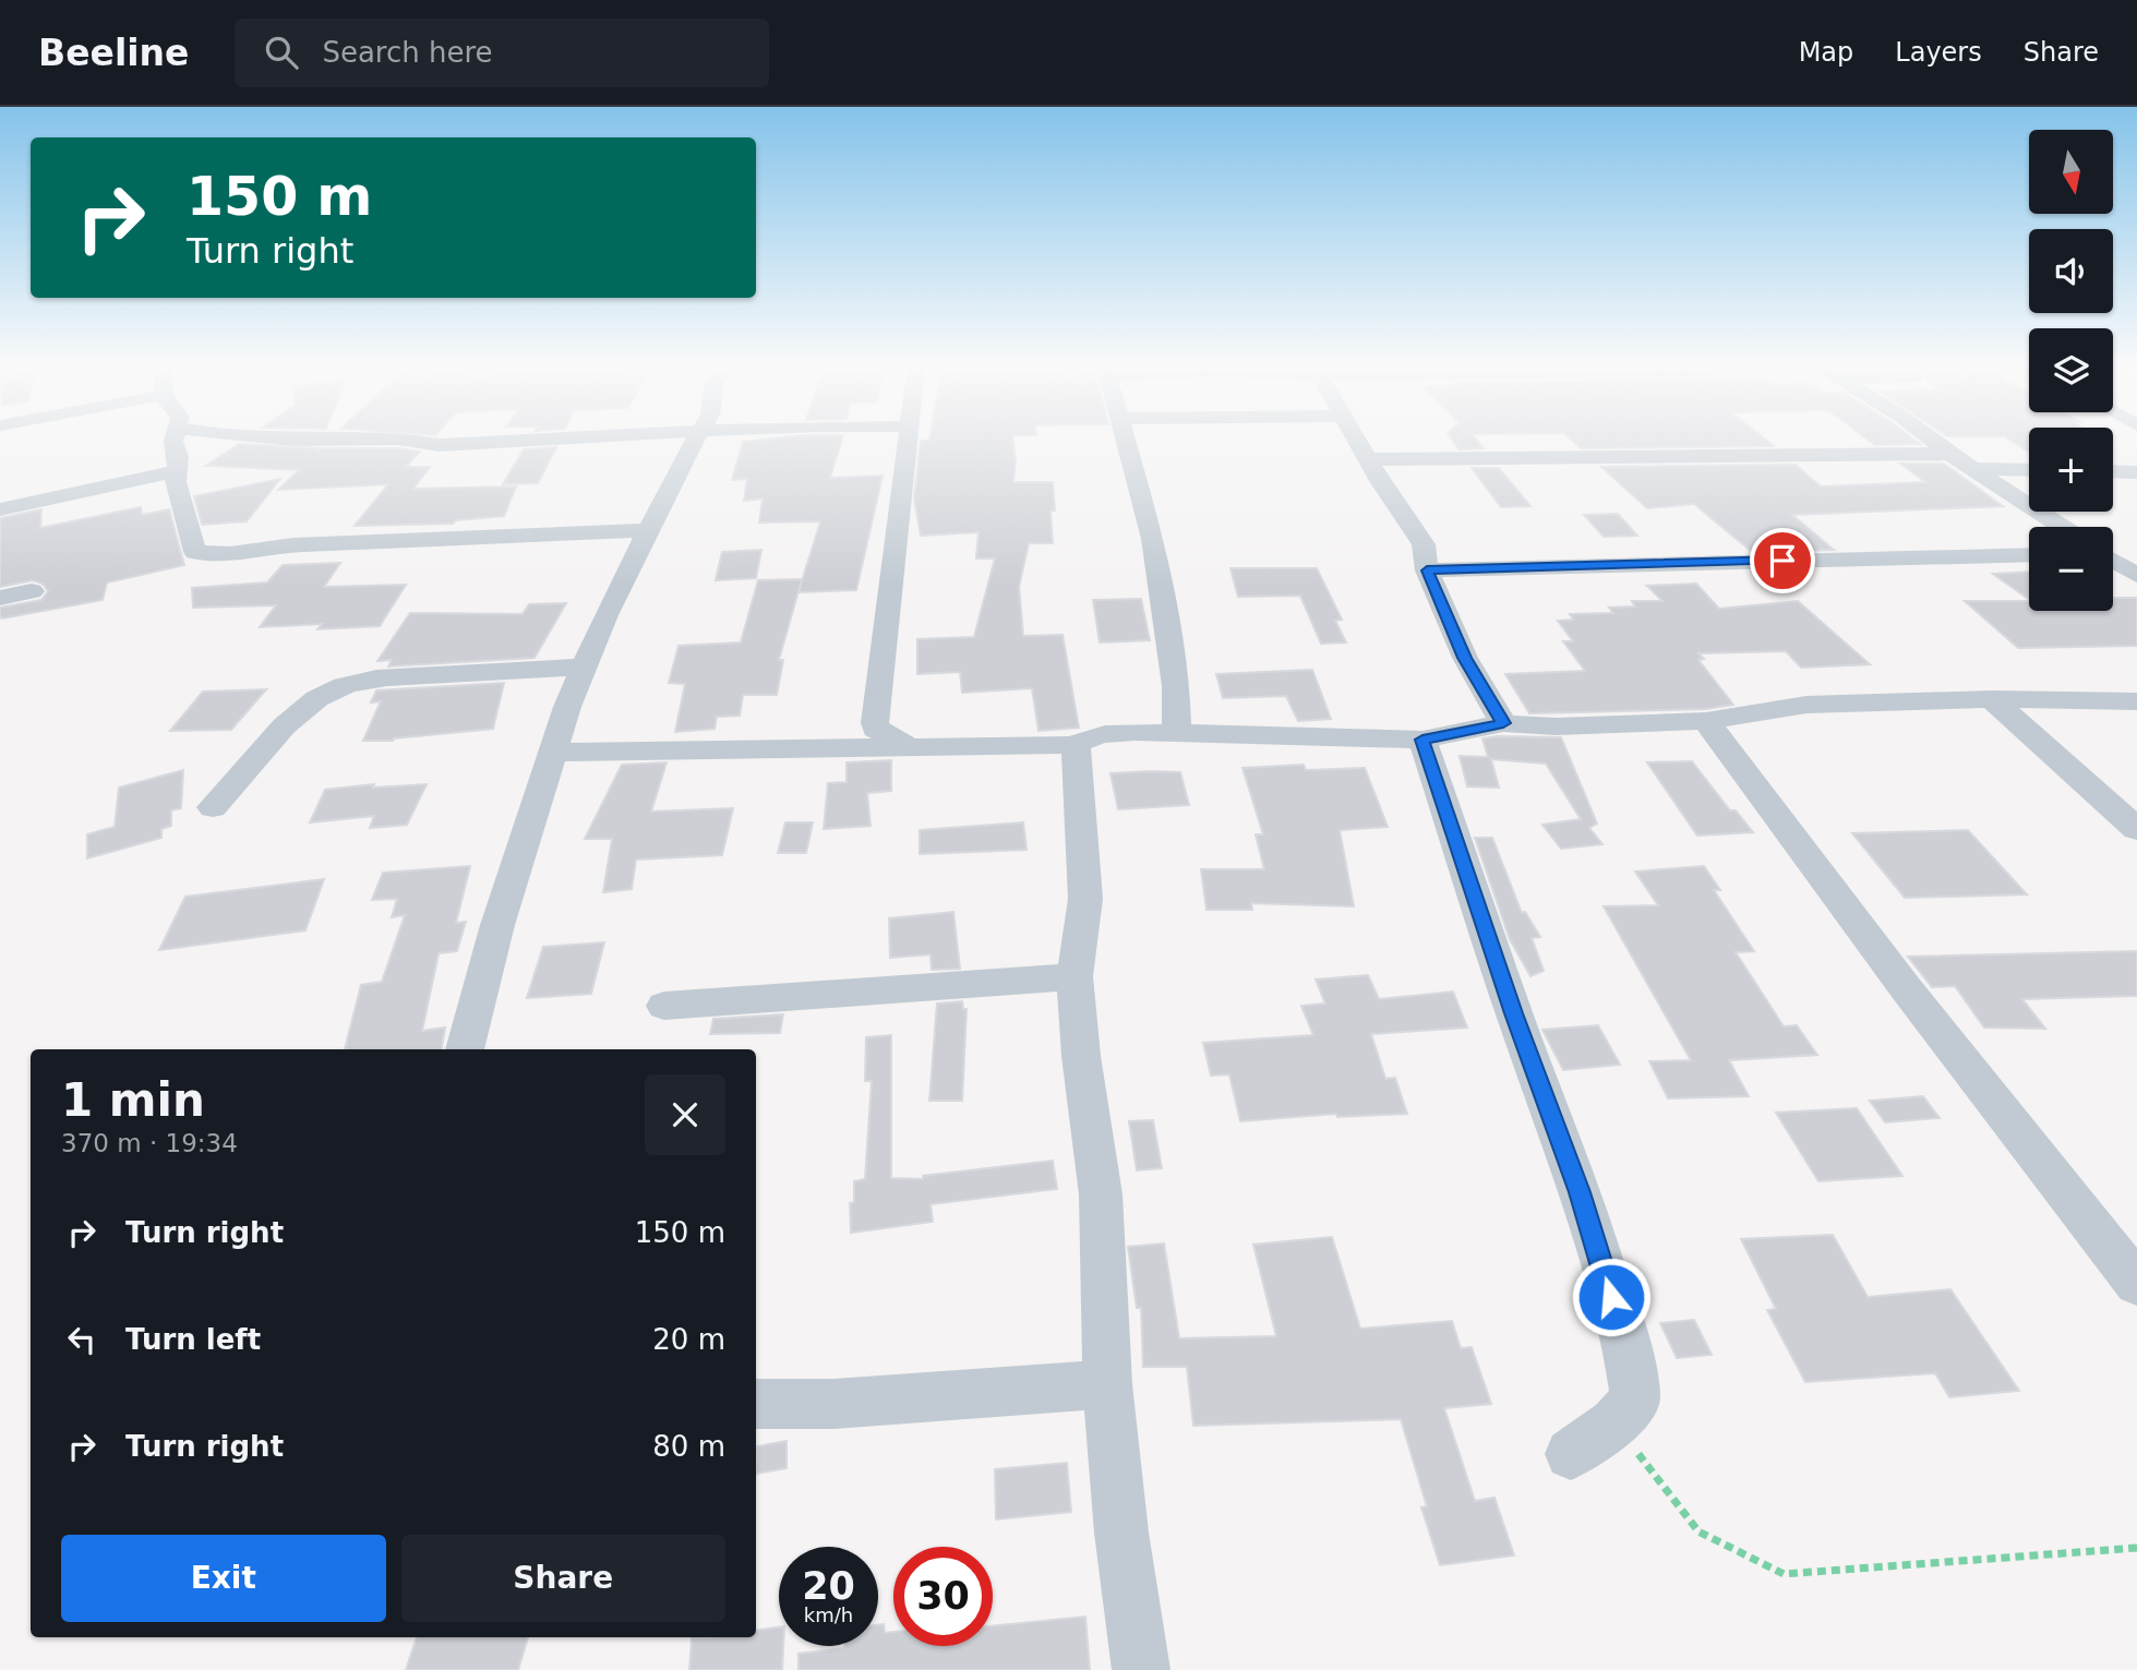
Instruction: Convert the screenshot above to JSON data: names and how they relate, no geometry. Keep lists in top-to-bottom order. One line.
{"north":"bottom","page":{"header":"Beeline","search":"Search here","nav":["Map","Layers","Share"],"map_buttons":["+","−"],"turn":["150 m","Turn right"],"heading":["1 min","370 m · 19:34"],"list":[{"name":"Turn right","value":"150 m"},{"name":"Turn left","value":"20 m"},{"name":"Turn right","value":"80 m"}],"buttons":["Exit","Share"],"speed":"20 km/h","limit":"30"}}
